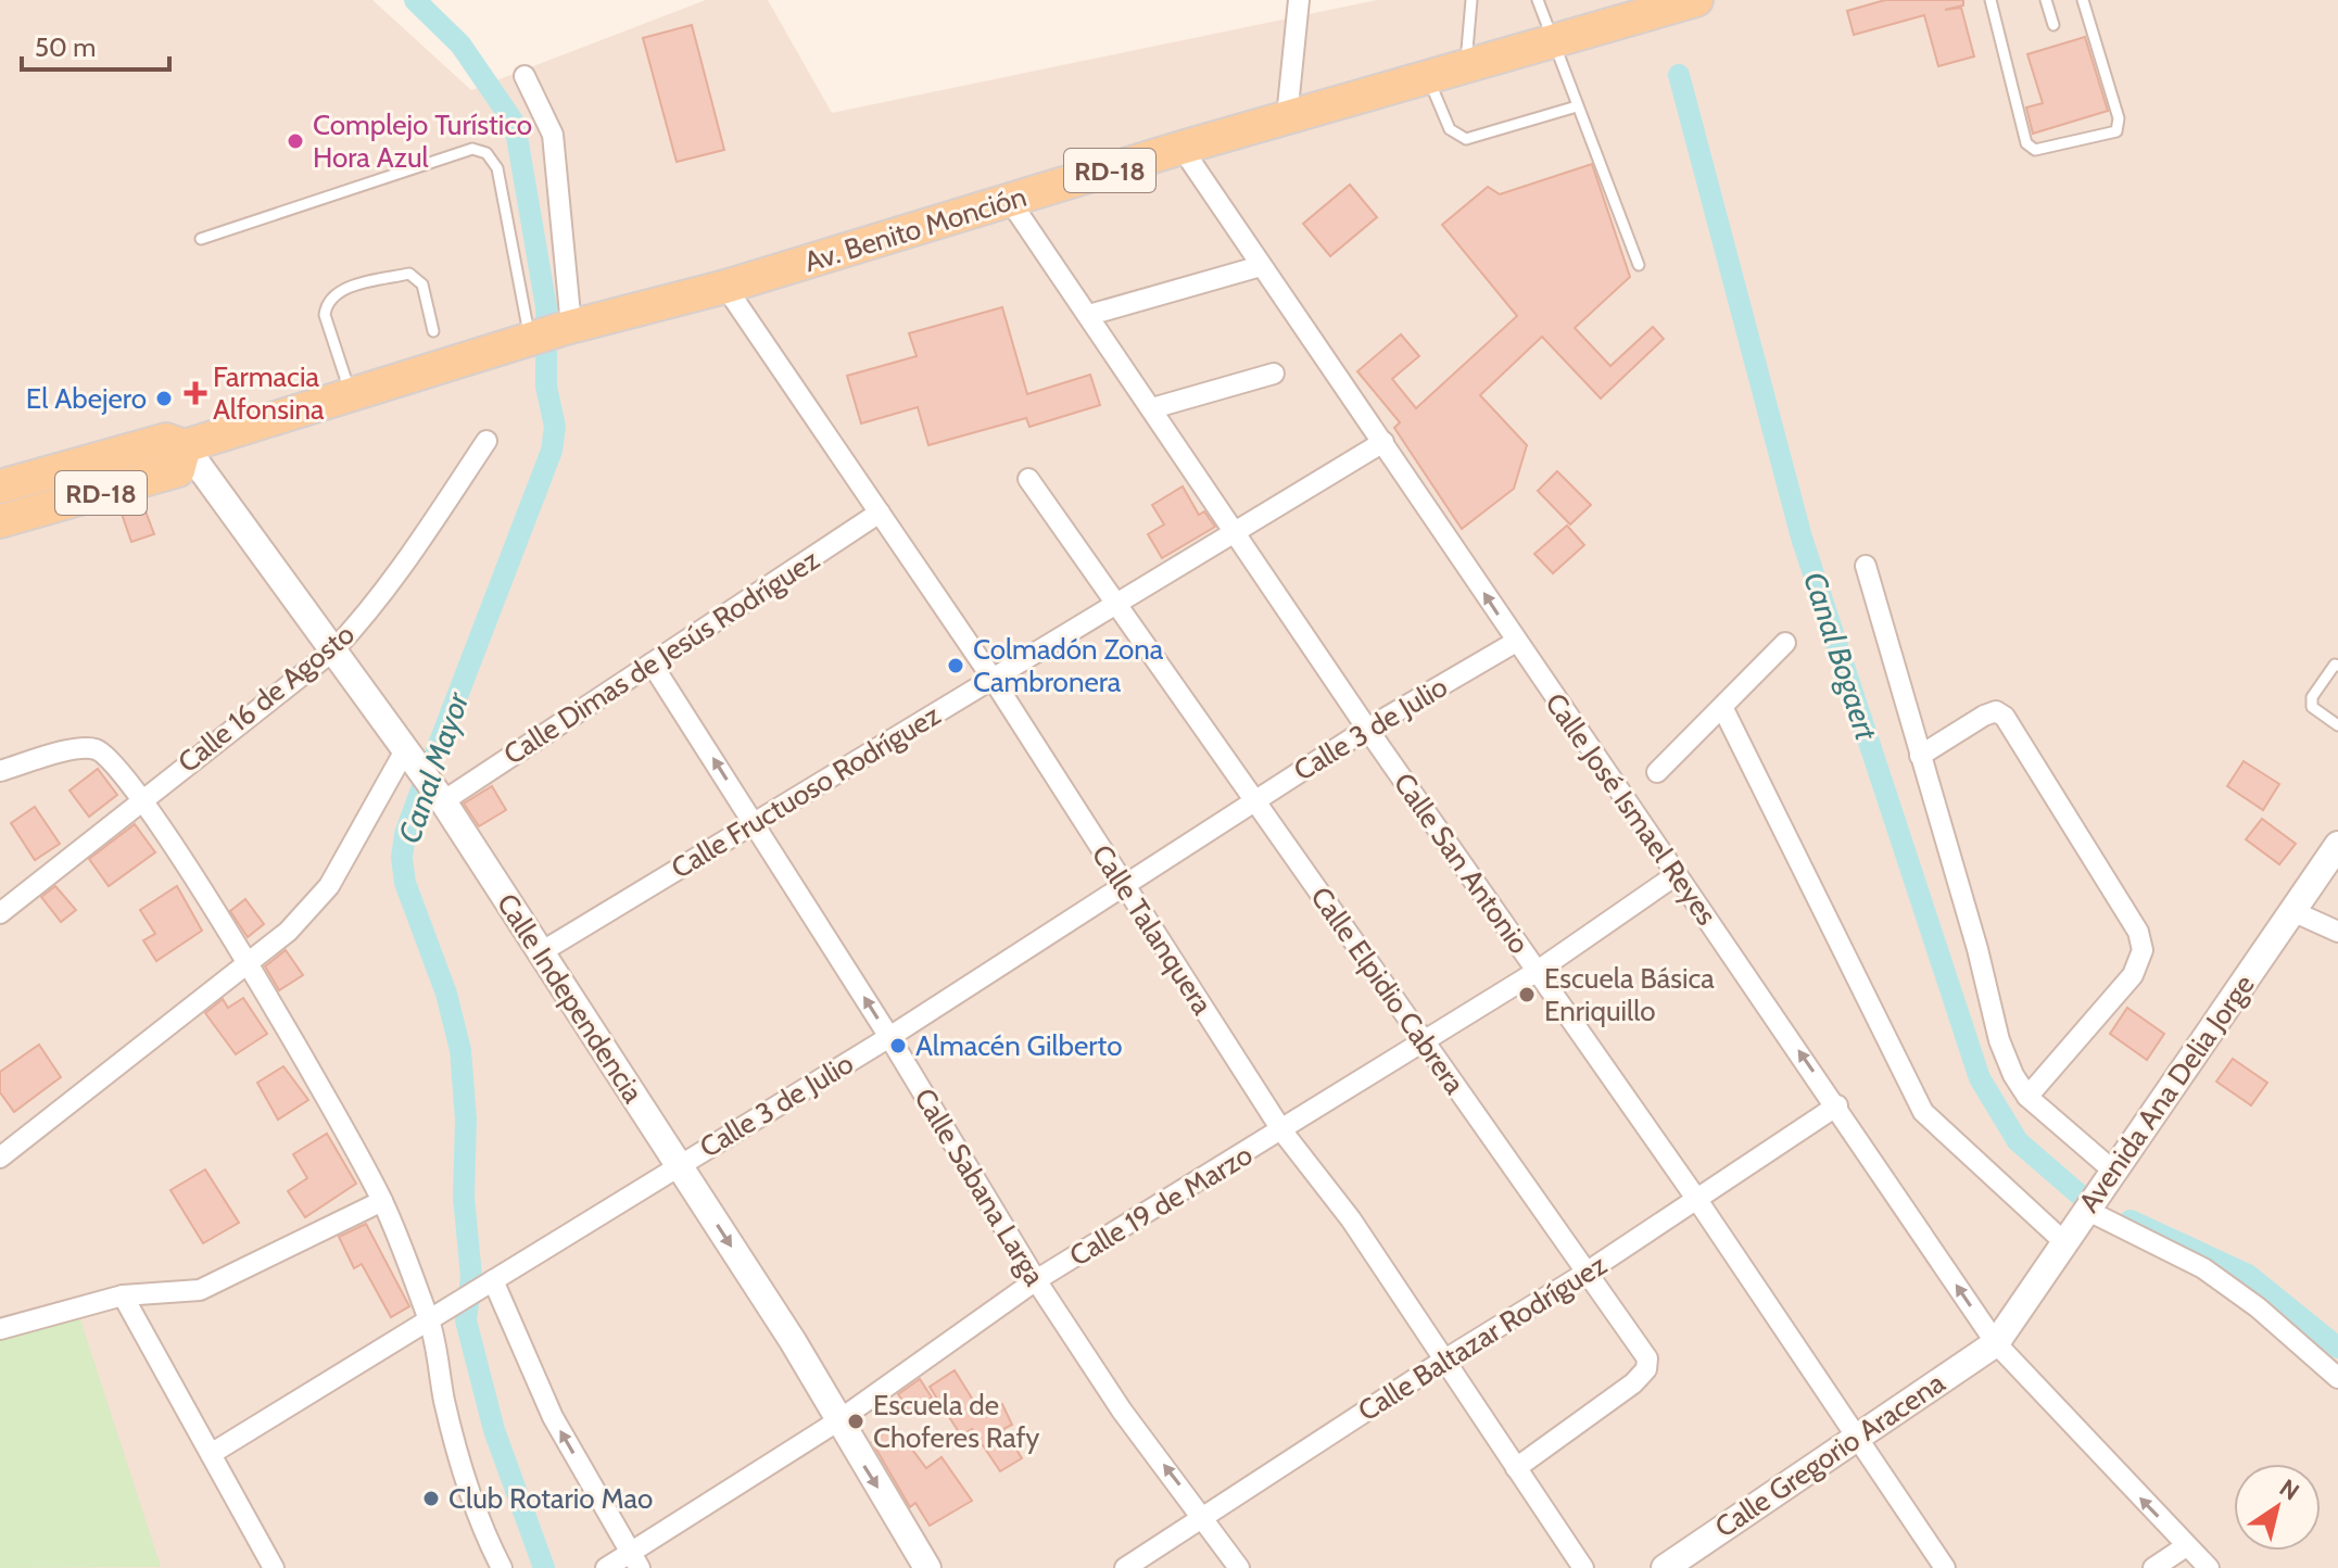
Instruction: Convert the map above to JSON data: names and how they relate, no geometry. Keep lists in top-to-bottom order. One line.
{"streets":{"main road":["RD-18","Av. Benito Monción"],"street":["Calle Dimas de Jesús Rodríguez","Calle 16 de Agosto","Calle 3 de Julio","Calle Fructuoso Rodríguez","Calle José Ismael Reyes","Calle San Antonio","Calle Talanquera","Calle Elpidio Cabrera","Calle Independencia","Avenida Ana Delia Jorge","Calle Sabana Larga","Calle 19 de Marzo","Calle Baltazar Rodríguez","Calle Gregorio Aracena"]},"crossings":[["RD-18","Av. Benito Monción"],["RD-18","Calle Independencia"],["Av. Benito Monción","Calle José Ismael Reyes"],["Av. Benito Monción","Calle San Antonio"],["Av. Benito Monción","Calle Talanquera"],["Av. Benito Monción","Calle Independencia"],["Calle Dimas de Jesús Rodríguez","Calle Talanquera"],["Calle Dimas de Jesús Rodríguez","Calle Independencia"],["Calle Dimas de Jesús Rodríguez","Calle Sabana Larga"],["Calle 16 de Agosto","Calle Independencia"],["Calle 3 de Julio","Calle José Ismael Reyes"],["Calle 3 de Julio","Calle San Antonio"],["Calle 3 de Julio","Calle Talanquera"],["Calle 3 de Julio","Calle Elpidio Cabrera"],["Calle 3 de Julio","Calle Independencia"],["Calle 3 de Julio","Calle Sabana Larga"],["Calle Fructuoso Rodríguez","Calle José Ismael Reyes"],["Calle Fructuoso Rodríguez","Calle San Antonio"],["Calle Fructuoso Rodríguez","Calle Talanquera"],["Calle Fructuoso Rodríguez","Calle Elpidio Cabrera"],["Calle Fructuoso Rodríguez","Calle Independencia"],["Calle Fructuoso Rodríguez","Calle Sabana Larga"],["Calle José Ismael Reyes","Avenida Ana Delia Jorge"],["Calle José Ismael Reyes","Calle 19 de Marzo"],["Calle José Ismael Reyes","Calle Baltazar Rodríguez"],["Calle José Ismael Reyes","Calle Gregorio Aracena"],["Calle San Antonio","Calle 19 de Marzo"],["Calle San Antonio","Calle Baltazar Rodríguez"],["Calle San Antonio","Calle Gregorio Aracena"],["Calle Talanquera","Calle Elpidio Cabrera"],["Calle Talanquera","Calle 19 de Marzo"],["Calle Talanquera","Calle Baltazar Rodríguez"],["Calle Elpidio Cabrera","Calle 19 de Marzo"],["Calle Elpidio Cabrera","Calle Baltazar Rodríguez"],["Calle Independencia","Calle 19 de Marzo"],["Avenida Ana Delia Jorge","Calle Gregorio Aracena"],["Calle Sabana Larga","Calle 19 de Marzo"],["Calle Sabana Larga","Calle Baltazar Rodríguez"]],"one_way":["Calle Independencia","Calle Sabana Larga"],"water":["Canal Bogaert","Canal Mayor"],"places":{"other":["Complejo Turístico Hora Azul","El Abejero","Colmadón Zona Cambronera","Escuela Básica Enriquillo","Almacén Gilberto","Escuela de Choferes Rafy","Club Rotario Mao"],"health":["Farmacia Alfonsina"]},"scale_bar":"50 m","north":"top right"}
